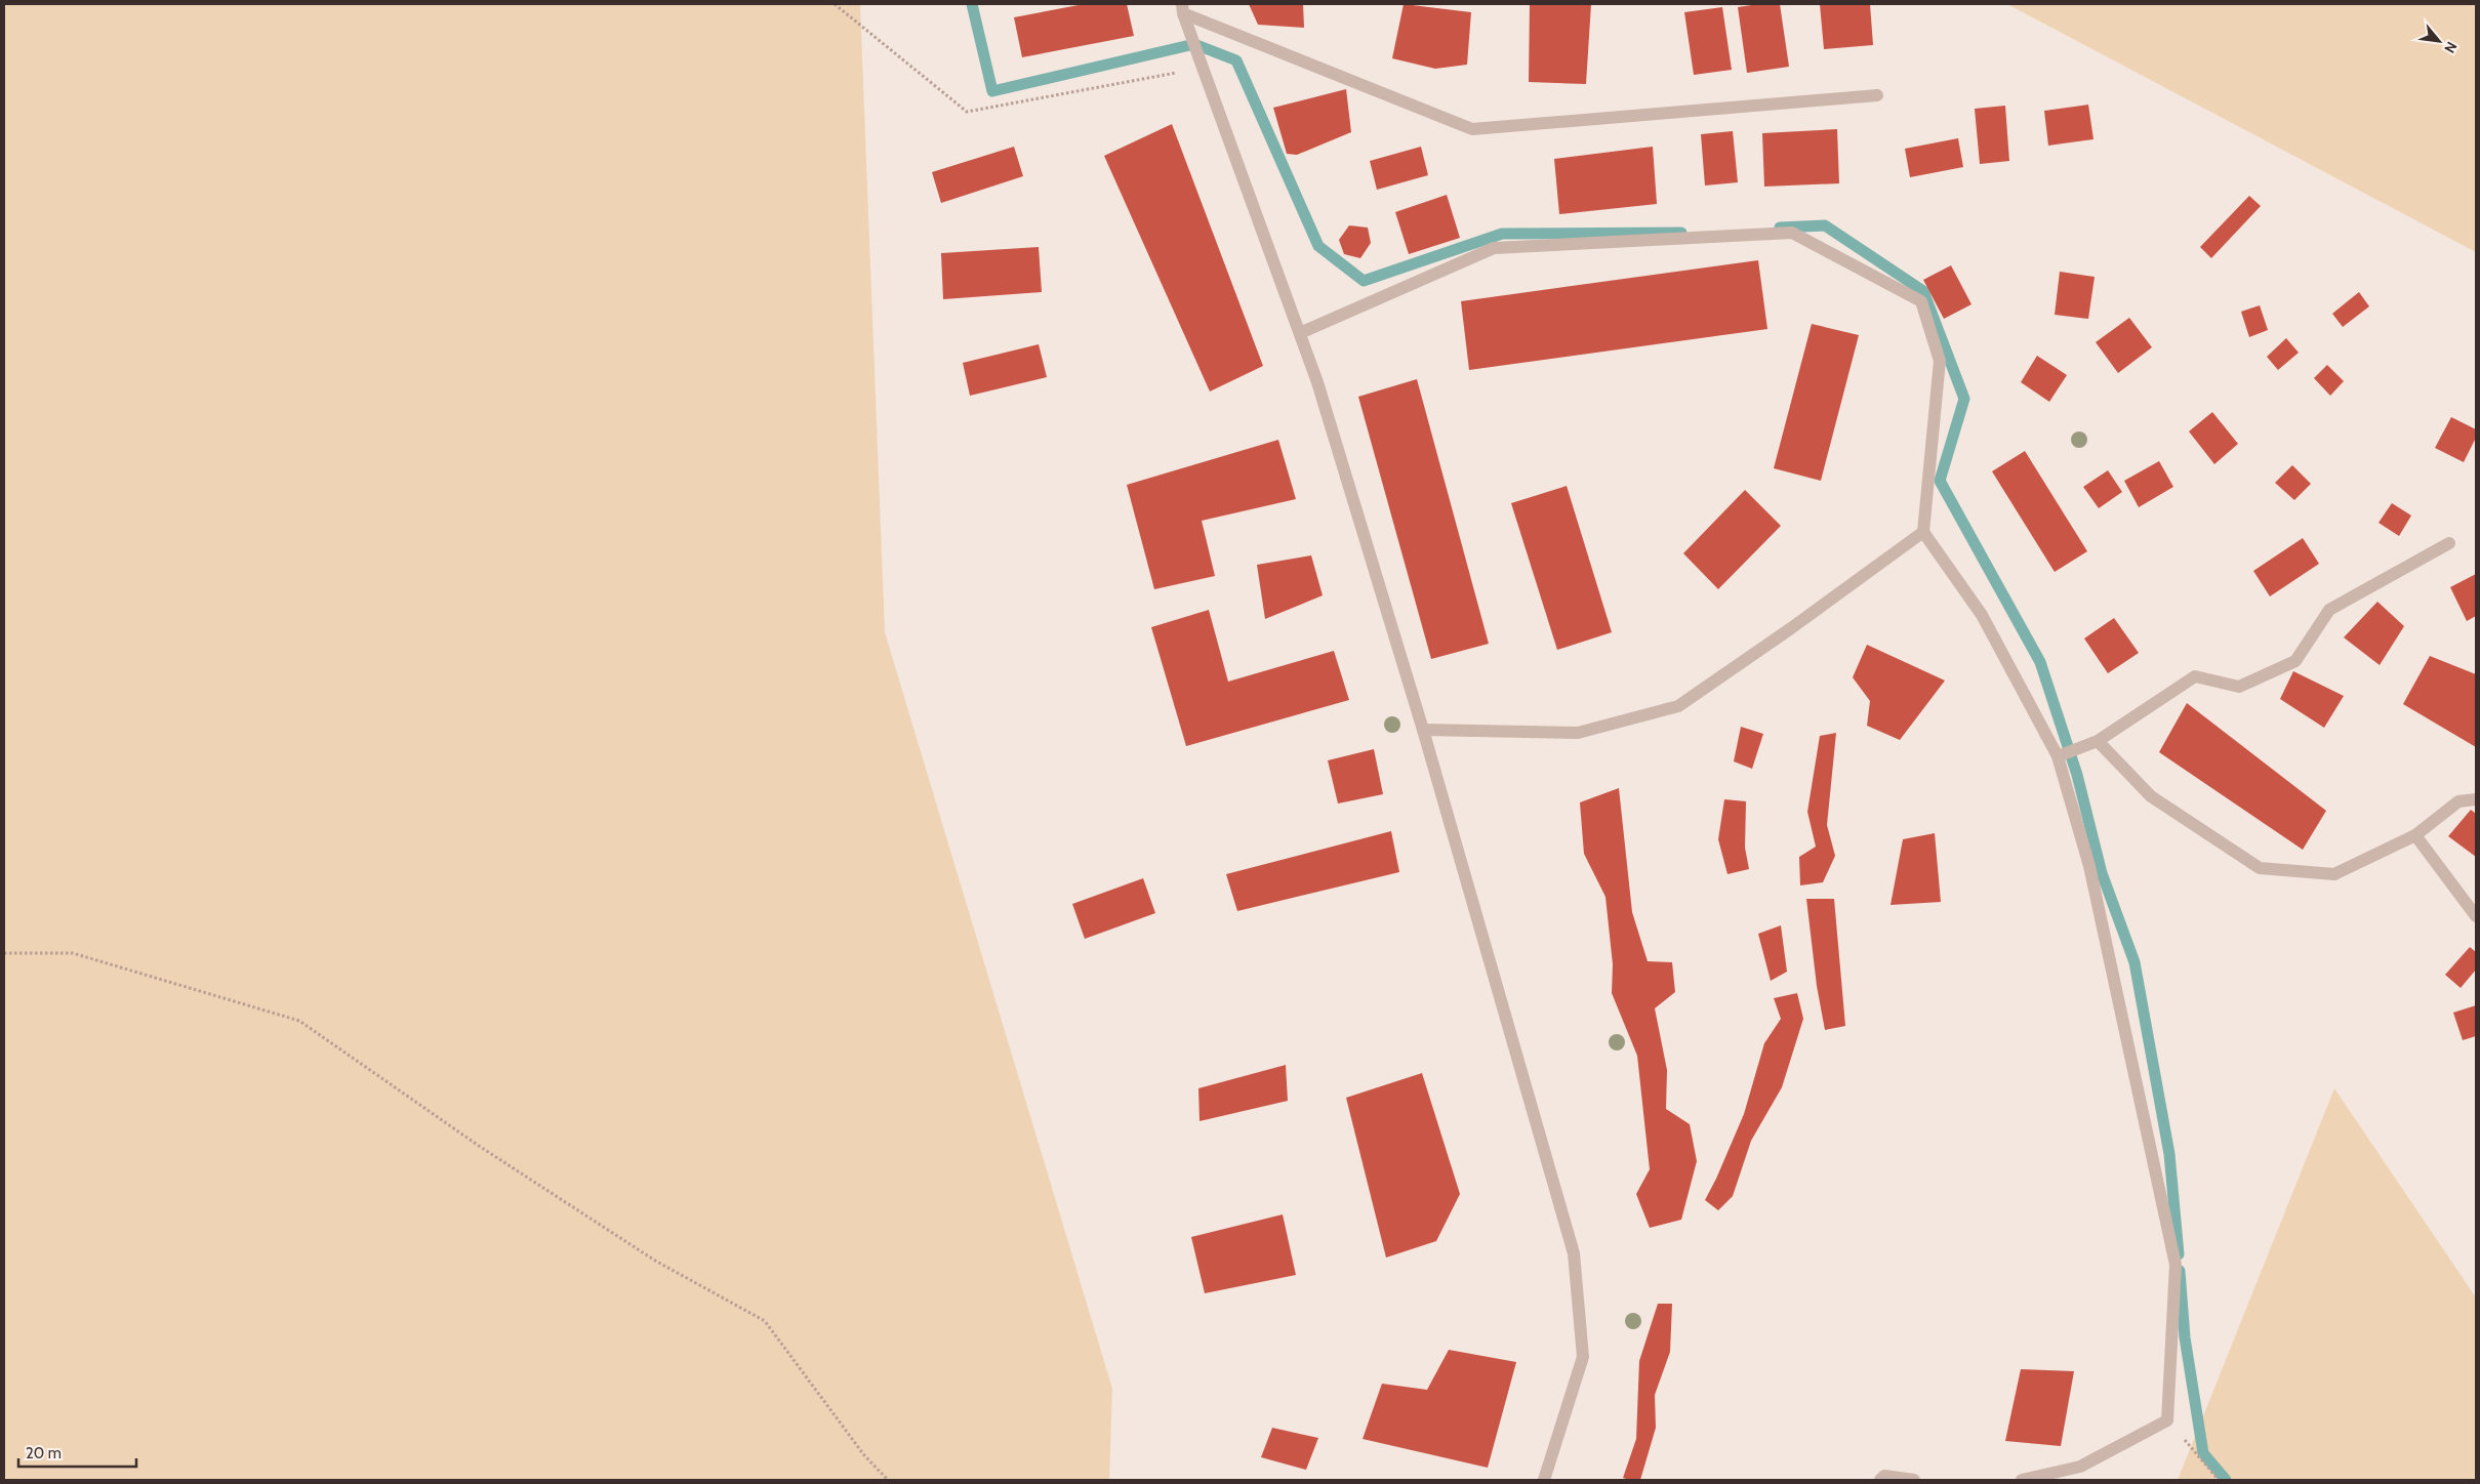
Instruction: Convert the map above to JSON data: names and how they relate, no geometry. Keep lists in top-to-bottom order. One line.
{"scale_bar":"20 m","north":"bottom right"}
